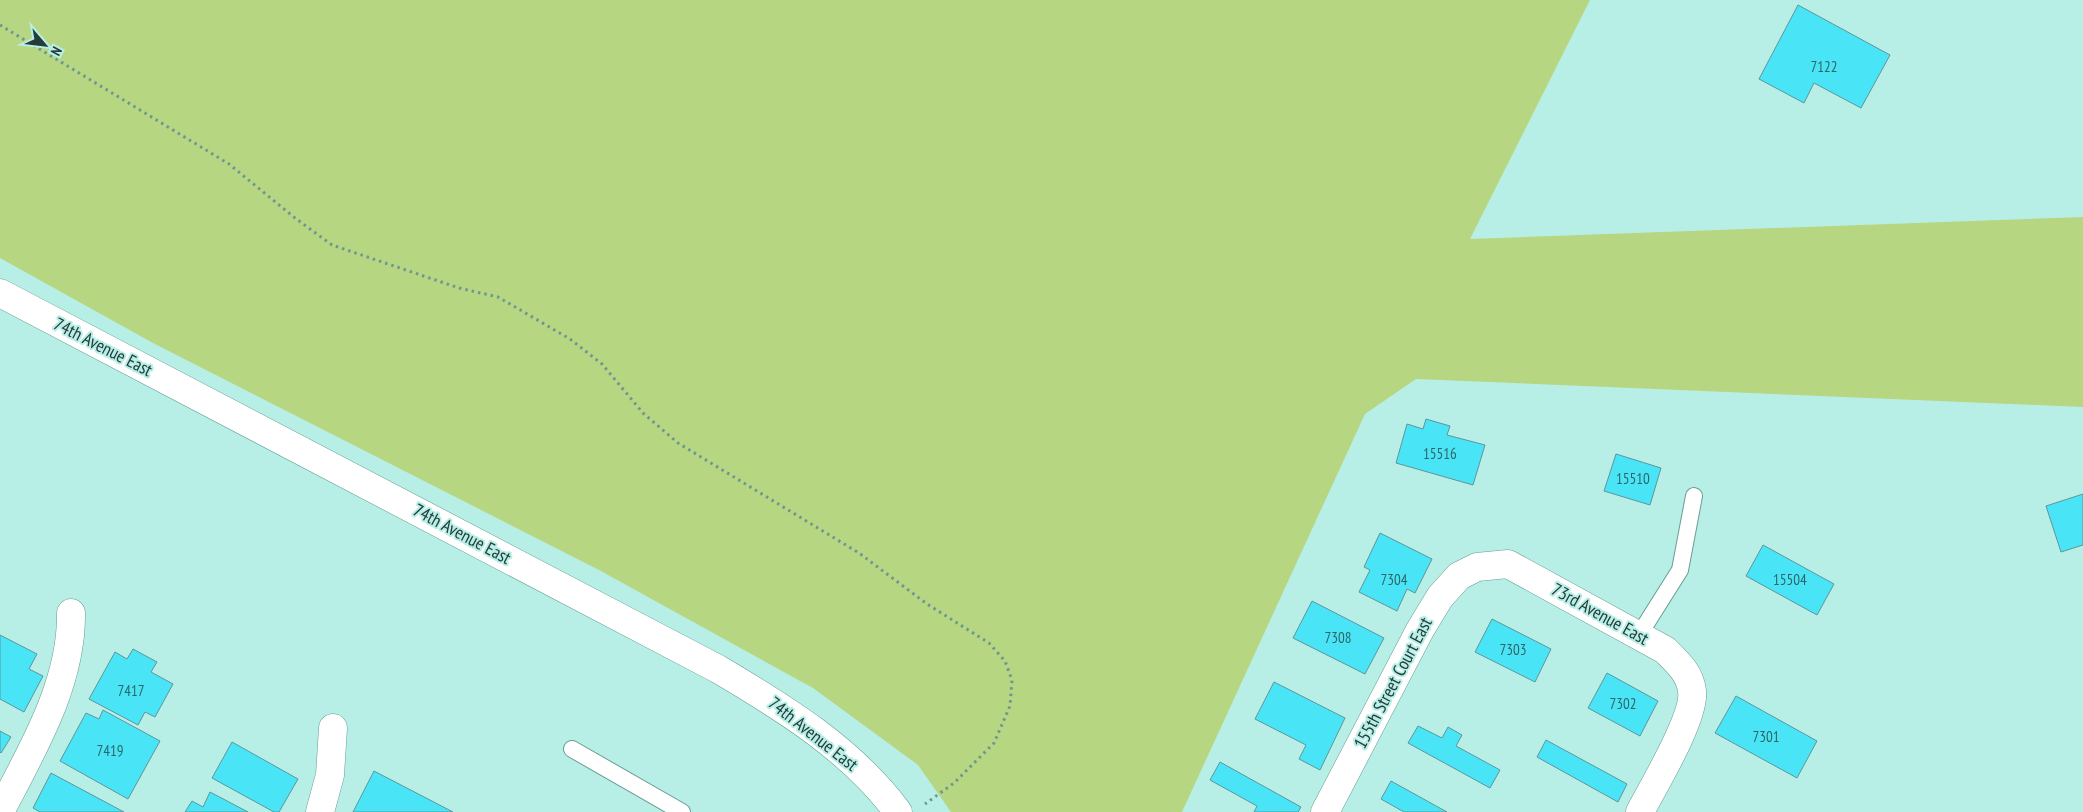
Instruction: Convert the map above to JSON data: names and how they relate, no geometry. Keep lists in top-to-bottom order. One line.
{"streets":{"street":["74th Avenue East","73rd Avenue East","155th Street Court East"]},"crossings":[["73rd Avenue East","155th Street Court East"]],"house_numbers":["7122","15516","15510","7304","15504","7308","7303","7417","7302","7301","7419"],"north":"bottom right"}
